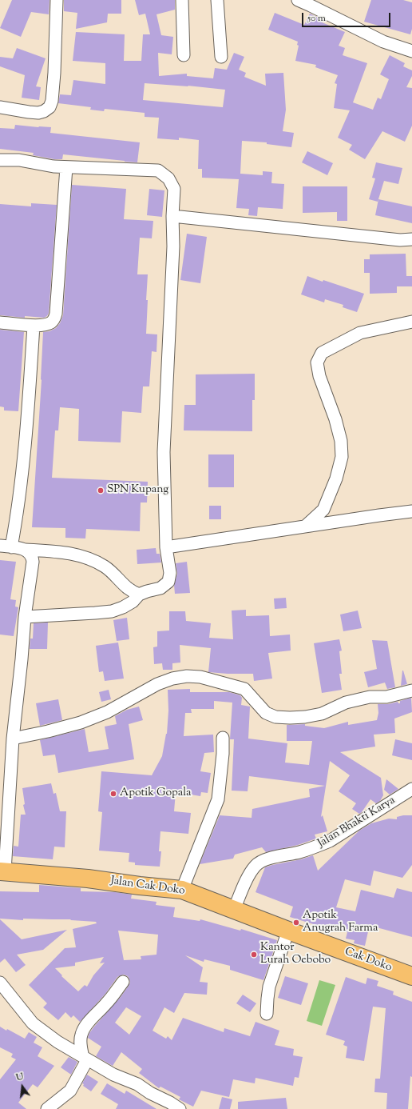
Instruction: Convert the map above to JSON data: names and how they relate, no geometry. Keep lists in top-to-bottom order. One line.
{"streets":{"main road":["Jalan Cak Doko","Cak Doko"],"street":["Jalan Bhakti Karya"]},"crossings":[["Jalan Bhakti Karya","Jalan Cak Doko"],["Jalan Cak Doko","Cak Doko"]],"places":["SPN Kupang","Apotik Gopala","Apotik Anugrah Farma","Kantor Lurah Oebobo"],"scale_bar":"50 m","north":"top"}
